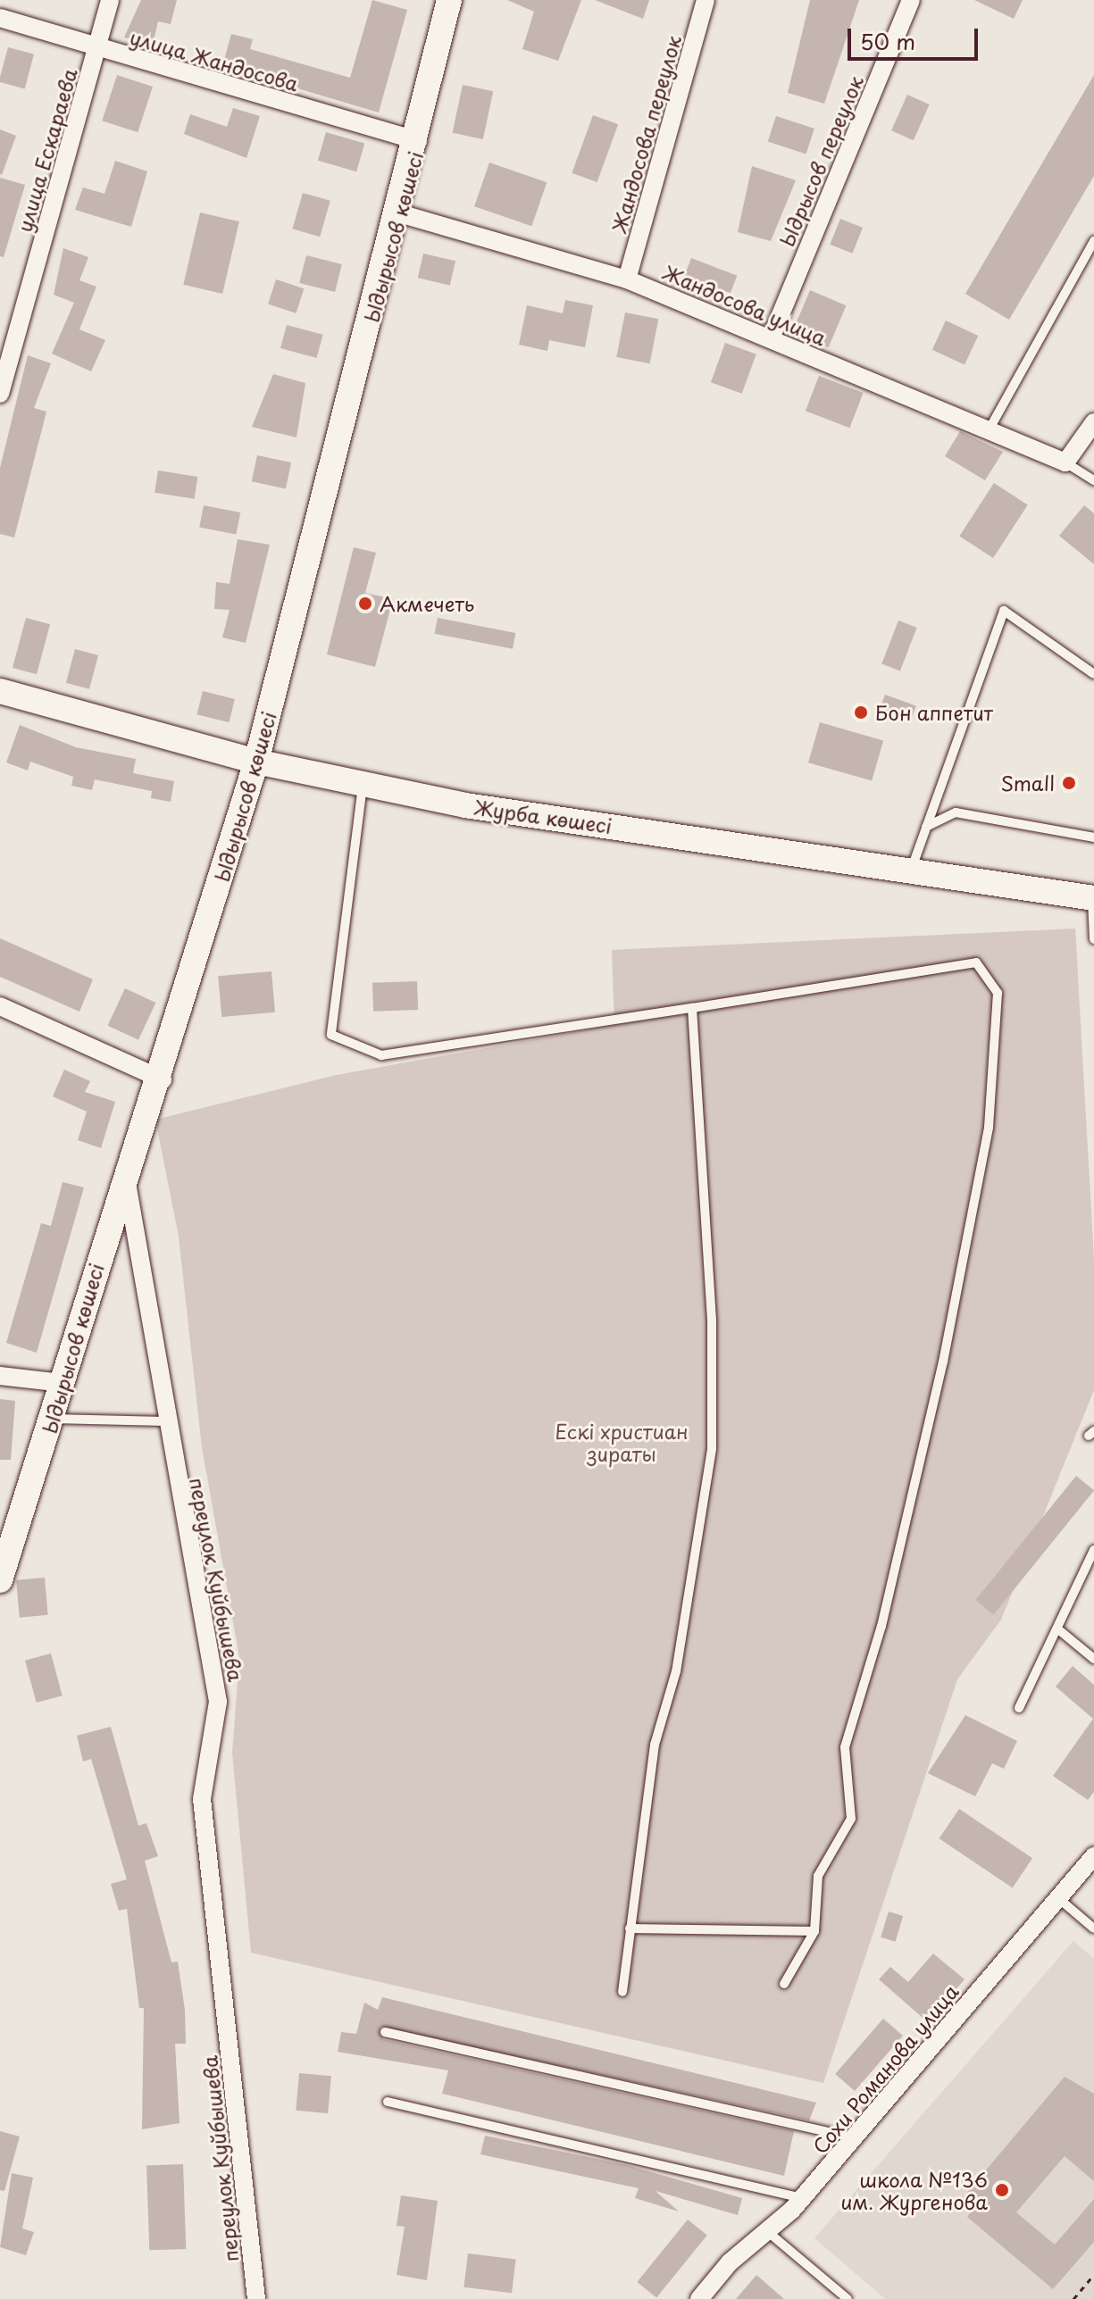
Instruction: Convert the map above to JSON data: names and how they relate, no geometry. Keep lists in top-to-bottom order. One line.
{"streets":{"street":["улица Жандосова","Жандосова переулок","улица Ескараева","Ыдрысов переулок","Ыдырысов көшесі","Жандосова улица","Журба көшесі","переулок Куйбышева","Сохи Романова улица"]},"crossings":[["улица Жандосова","улица Ескараева"],["улица Жандосова","Ыдырысов көшесі"],["Жандосова переулок","Жандосова улица"],["Ыдрысов переулок","Жандосова улица"],["Ыдырысов көшесі","Жандосова улица"],["Ыдырысов көшесі","Журба көшесі"],["Ыдырысов көшесі","переулок Куйбышева"]],"parks":["Ескі христиан зираты"],"places":["Акмечеть","Бон аппетит","Small","школа №136 им. Жургенова"],"scale_bar":"50 m"}
